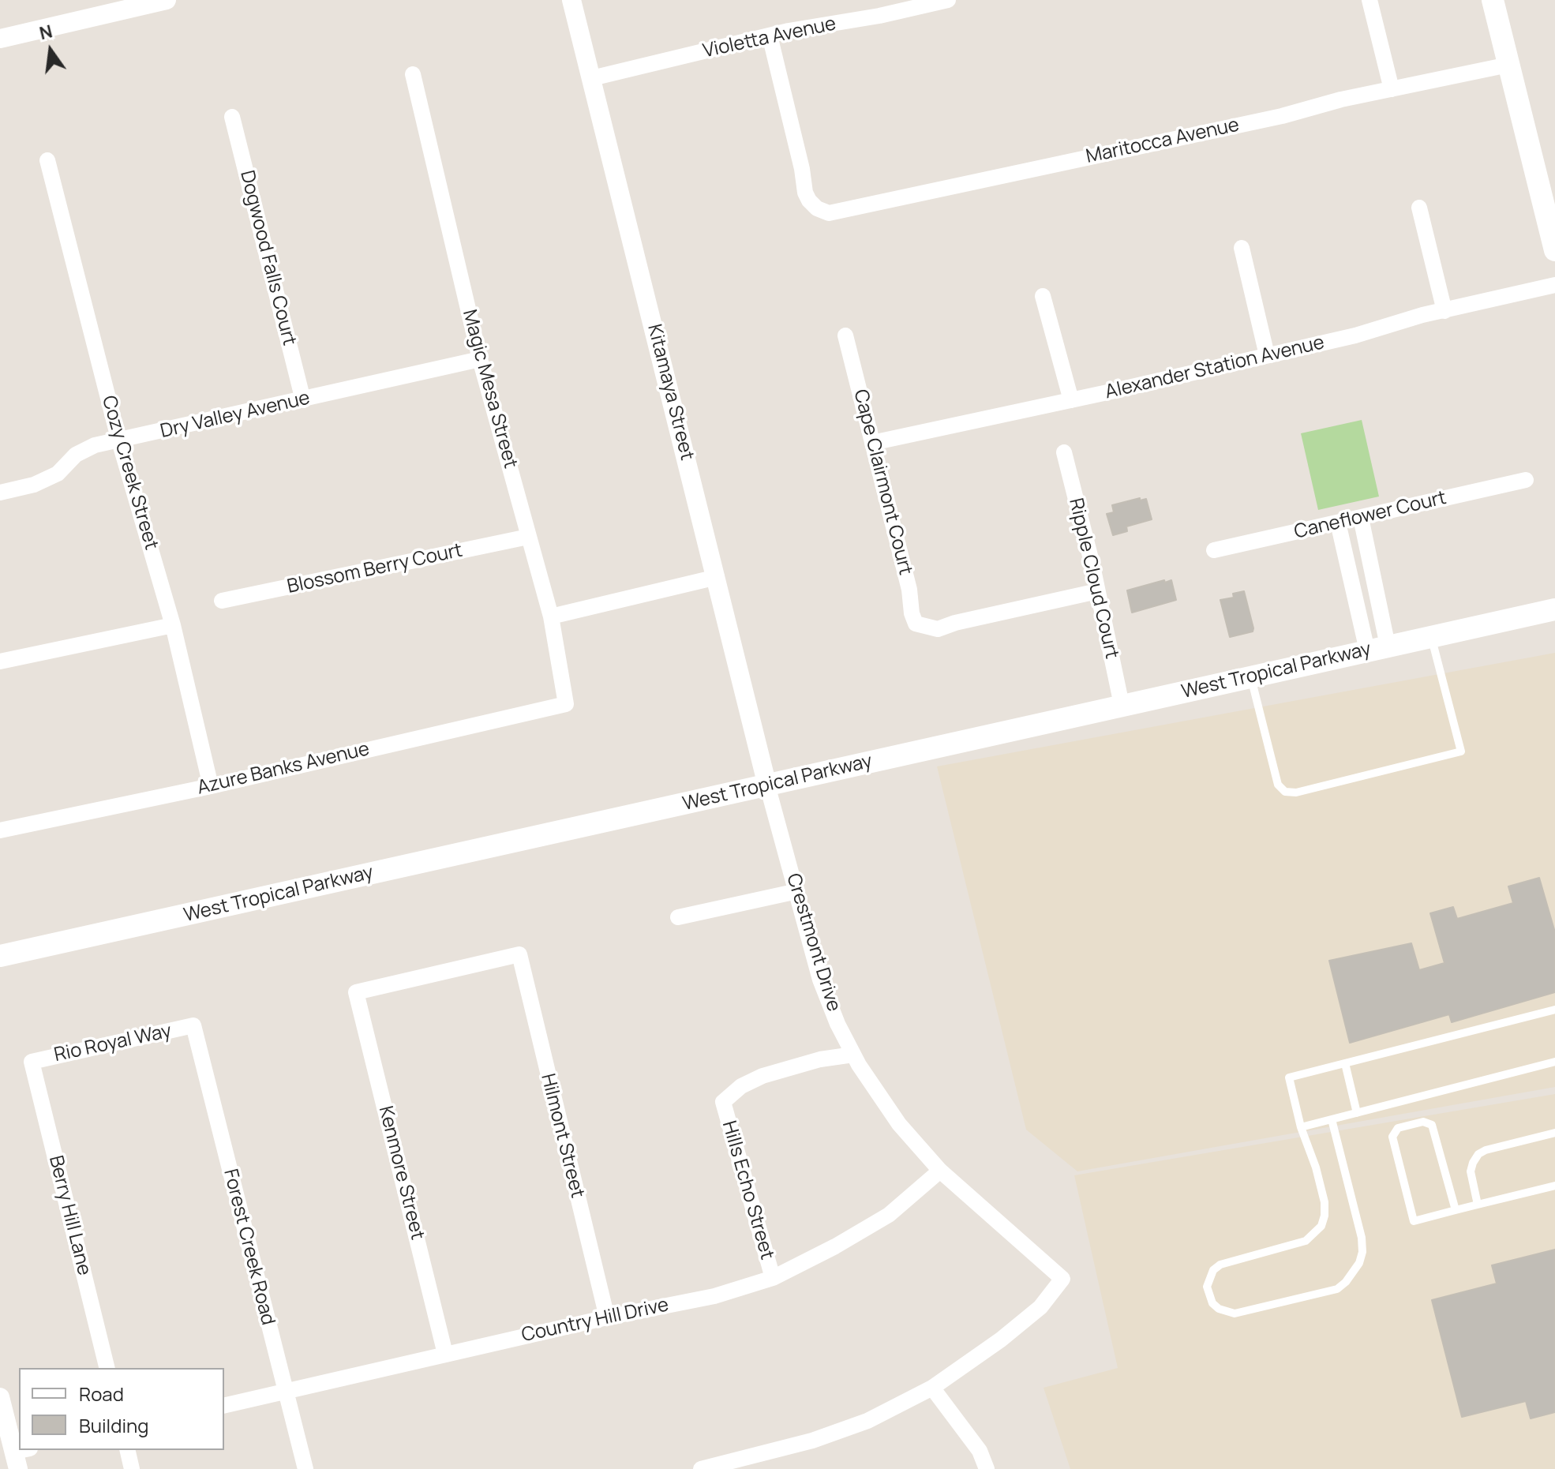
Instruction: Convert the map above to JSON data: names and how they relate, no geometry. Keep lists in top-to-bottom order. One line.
{"streets":{"main road":["West Tropical Parkway"],"street":["Violetta Avenue","Maritocca Avenue","Dogwood Falls Court","Alexander Station Avenue","Magic Mesa Street","Kitamaya Street","Dry Valley Avenue","Cozy Creek Street","Cape Clairmont Court","Caneflower Court","Blossom Berry Court","Ripple Cloud Court","Azure Banks Avenue","Crestmont Drive","Rio Royal Way","Hilmont Street","Kenmore Street","Hills Echo Street","Berry Hill Lane","Forest Creek Road","Country Hill Drive"]},"crossings":[["Violetta Avenue","Maritocca Avenue"],["Violetta Avenue","Kitamaya Street"],["Dogwood Falls Court","Dry Valley Avenue"],["Alexander Station Avenue","Cape Clairmont Court"],["Magic Mesa Street","Dry Valley Avenue"],["Magic Mesa Street","Blossom Berry Court"],["Magic Mesa Street","Azure Banks Avenue"],["Kitamaya Street","West Tropical Parkway"],["Kitamaya Street","Crestmont Drive"],["Dry Valley Avenue","Cozy Creek Street"],["Cozy Creek Street","Azure Banks Avenue"],["Cape Clairmont Court","Ripple Cloud Court"],["Ripple Cloud Court","West Tropical Parkway"],["West Tropical Parkway","Crestmont Drive"],["Crestmont Drive","Hills Echo Street"],["Crestmont Drive","Country Hill Drive"],["Rio Royal Way","Berry Hill Lane"],["Rio Royal Way","Forest Creek Road"],["Hilmont Street","Kenmore Street"],["Hilmont Street","Country Hill Drive"],["Kenmore Street","Country Hill Drive"],["Hills Echo Street","Country Hill Drive"],["Forest Creek Road","Country Hill Drive"]],"legend":["Road","Building"],"north":"top"}
